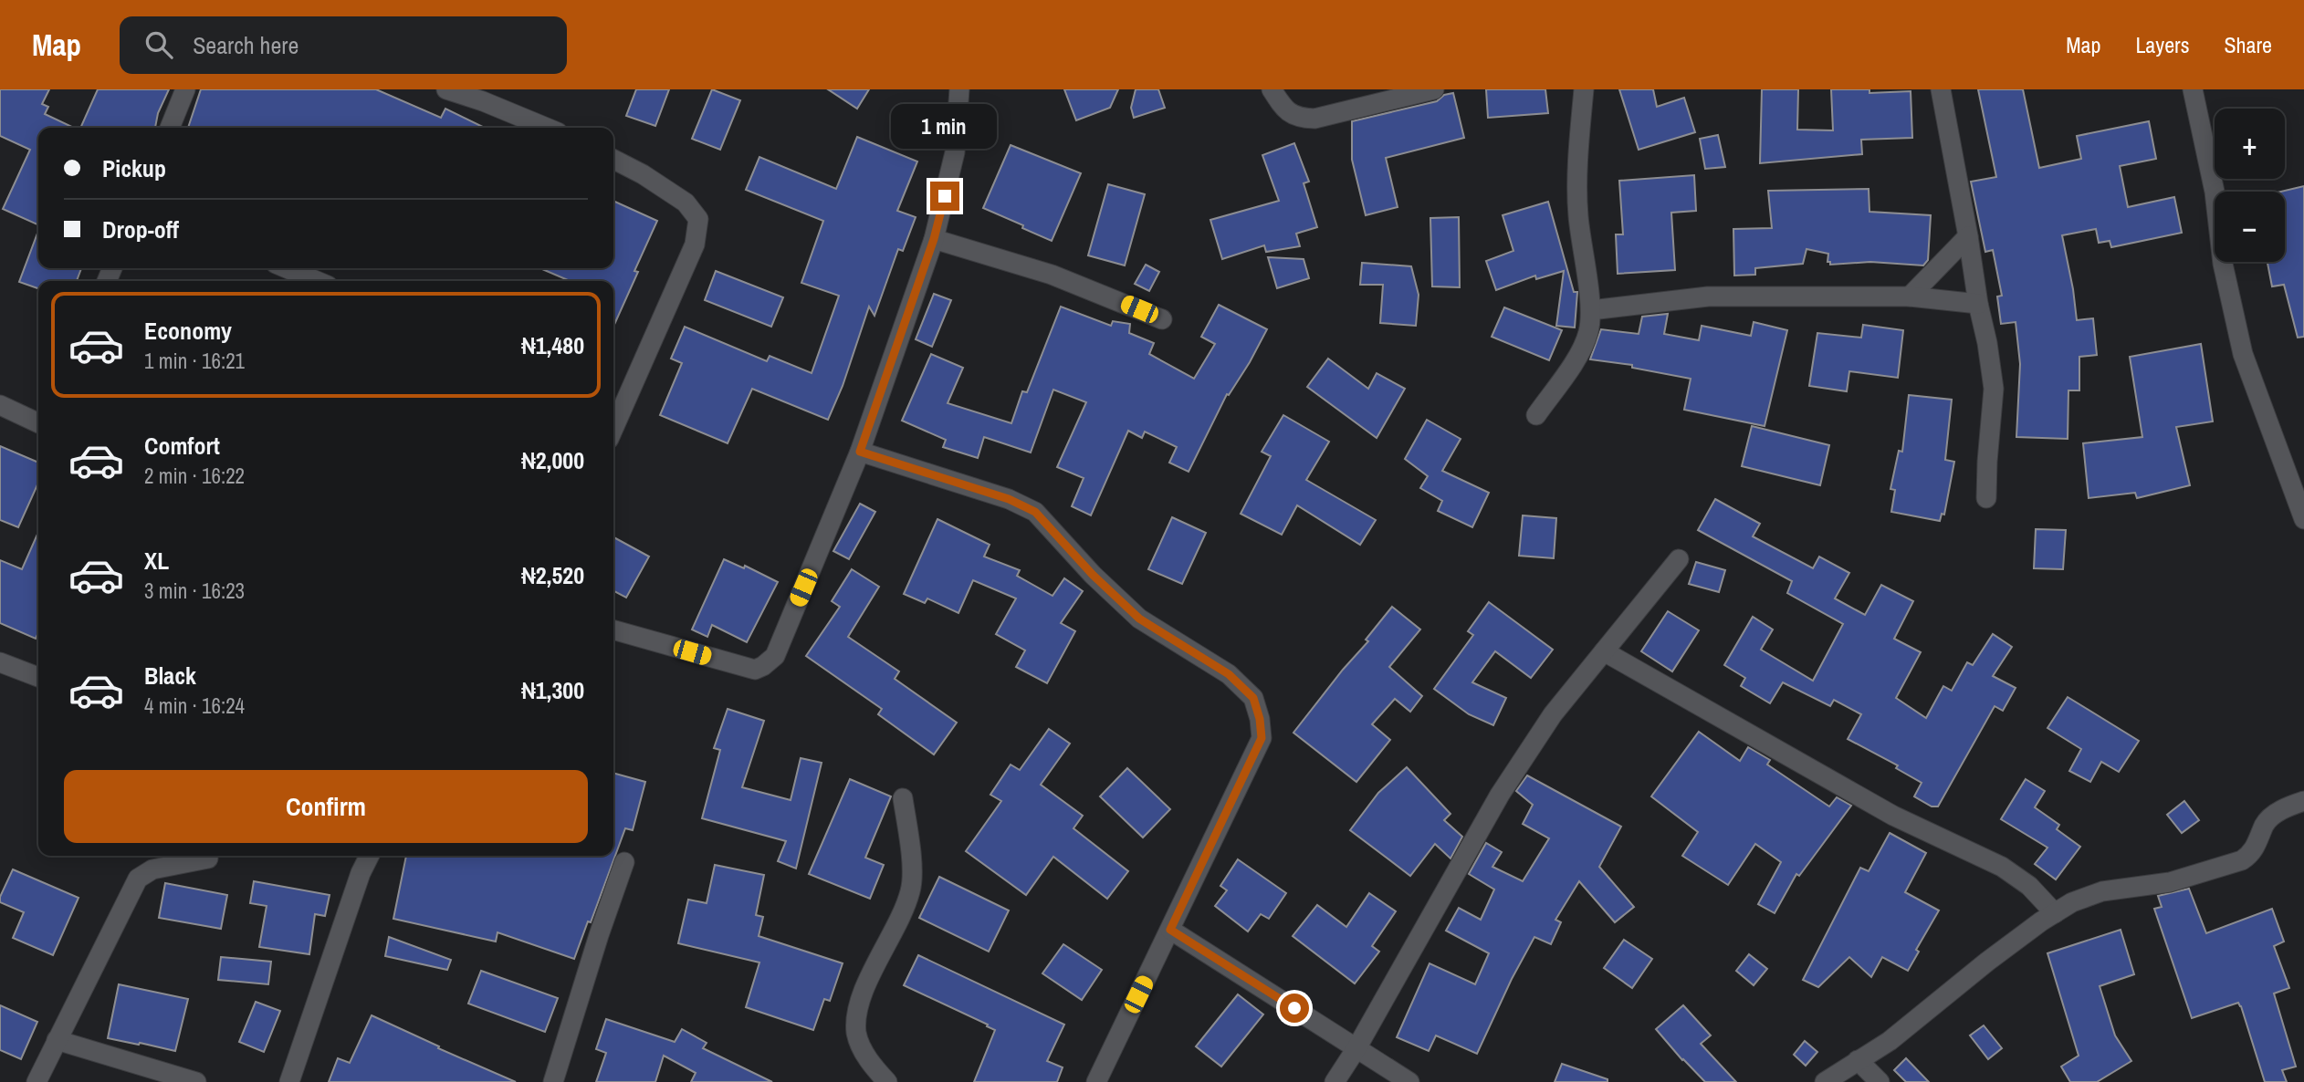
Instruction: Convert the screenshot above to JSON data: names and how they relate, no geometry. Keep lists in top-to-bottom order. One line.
{"page":{"header":"Map","search":"Search here","nav":["Map","Layers","Share"],"bubble":"1 min","map_buttons":["+","−"],"banner":["Pickup","Drop-off"],"list":[{"name":"Economy","note":"1 min · 16:21","value":"₦1,480"},{"name":"Comfort","note":"2 min · 16:22","value":"₦2,000"},{"name":"XL","note":"3 min · 16:23","value":"₦2,520"},{"name":"Black","note":"4 min · 16:24","value":"₦1,300"}],"buttons":"Confirm"}}
